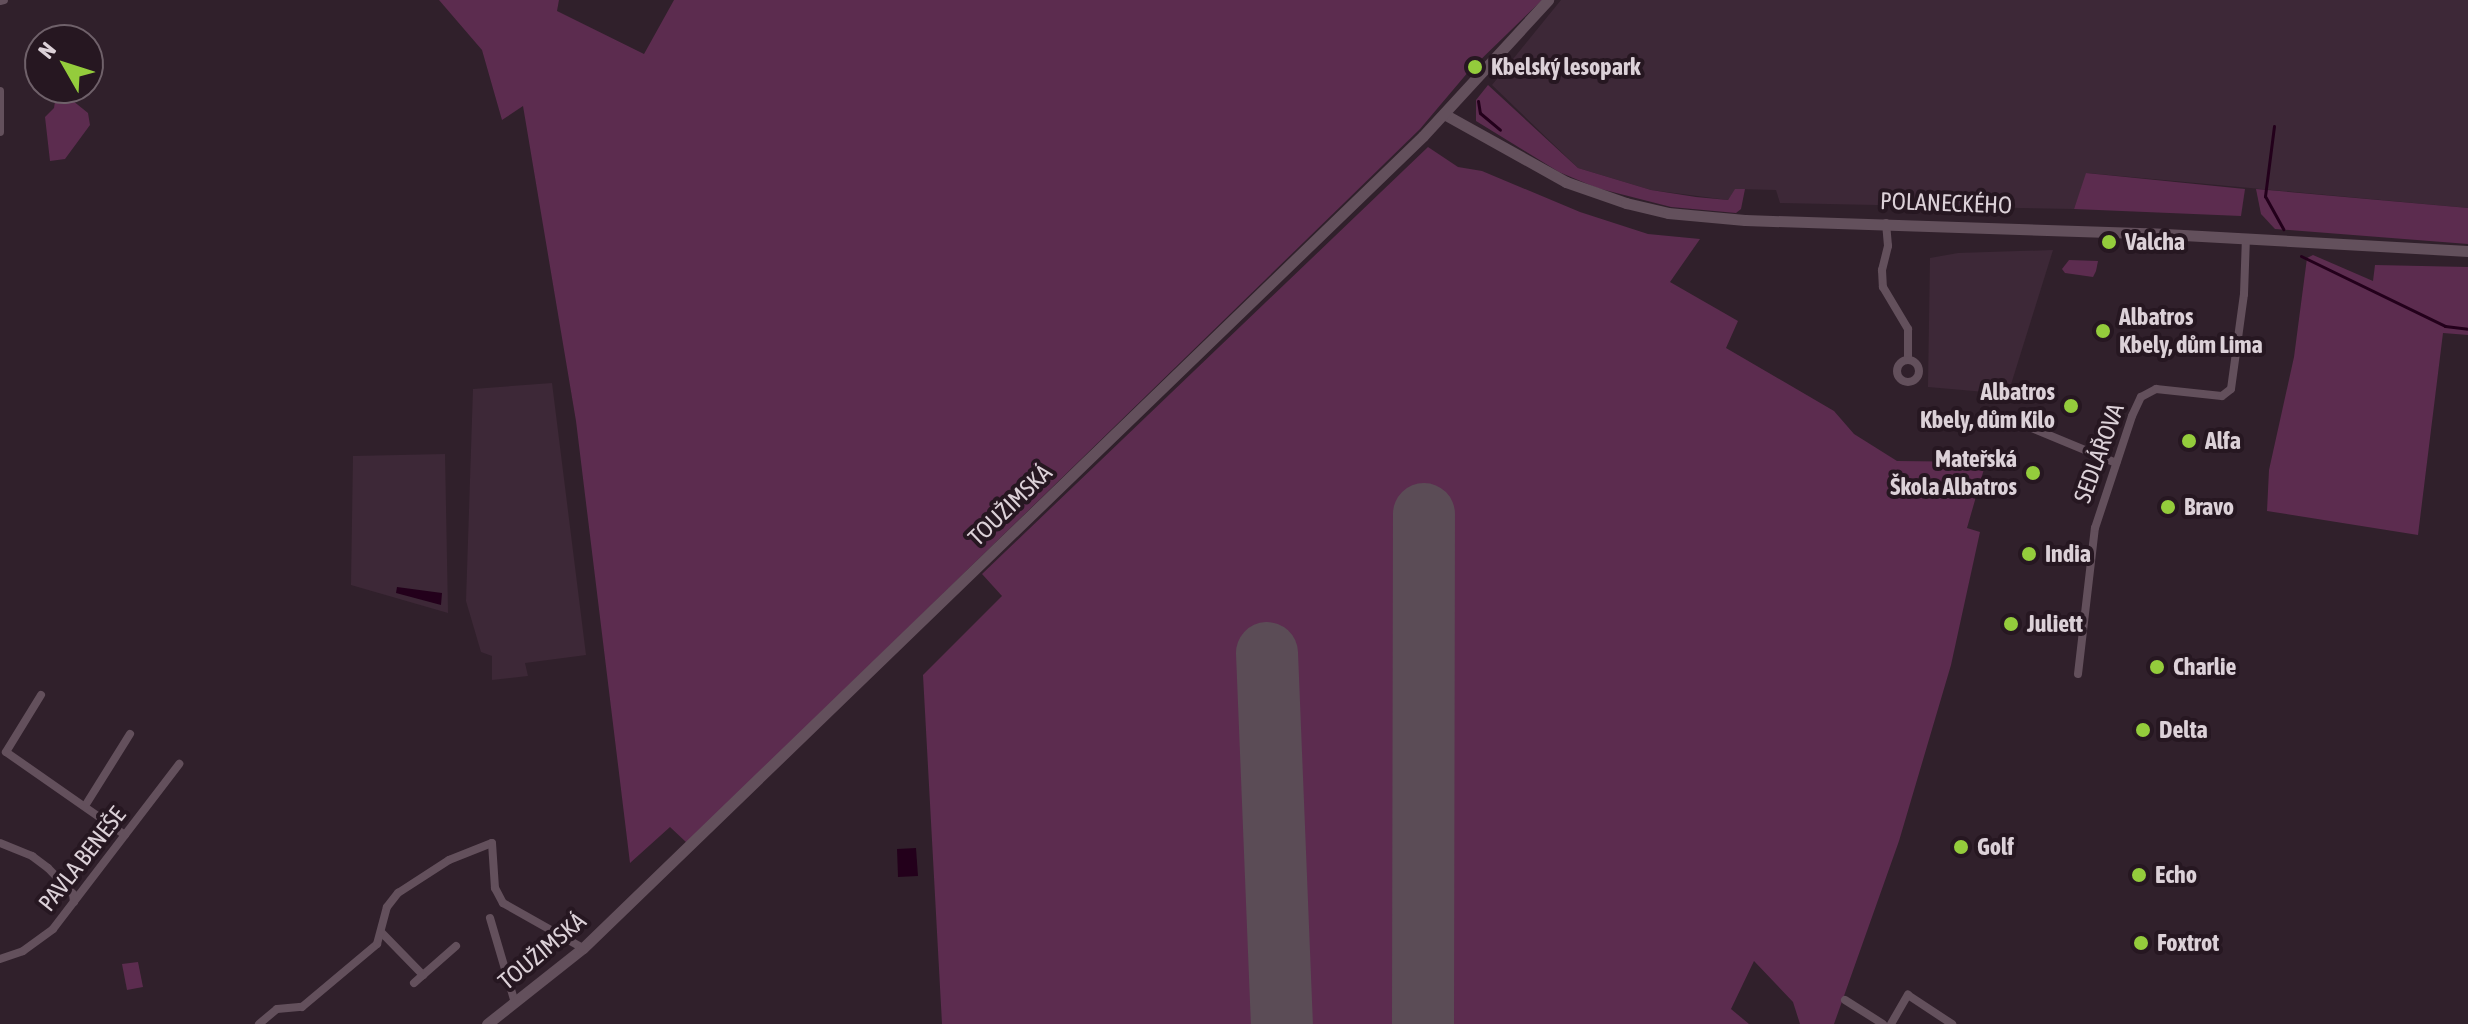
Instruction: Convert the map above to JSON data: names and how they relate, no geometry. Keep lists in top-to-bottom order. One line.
{"streets":{"street":["POLANECKÉHO","SEDLÁŘOVA","TOUŽIMSKÁ","PAVLA BENEŠE"]},"crossings":[["POLANECKÉHO","SEDLÁŘOVA"],["POLANECKÉHO","TOUŽIMSKÁ"]],"places":["Kbelský lesopark","Valcha","Albatros Kbely, dům Lima","Albatros Kbely, dům Kilo","Alfa","Mateřská Škola Albatros","Bravo","India","Juliett","Charlie","Delta","Golf","Echo","Foxtrot"],"north":"top left"}
